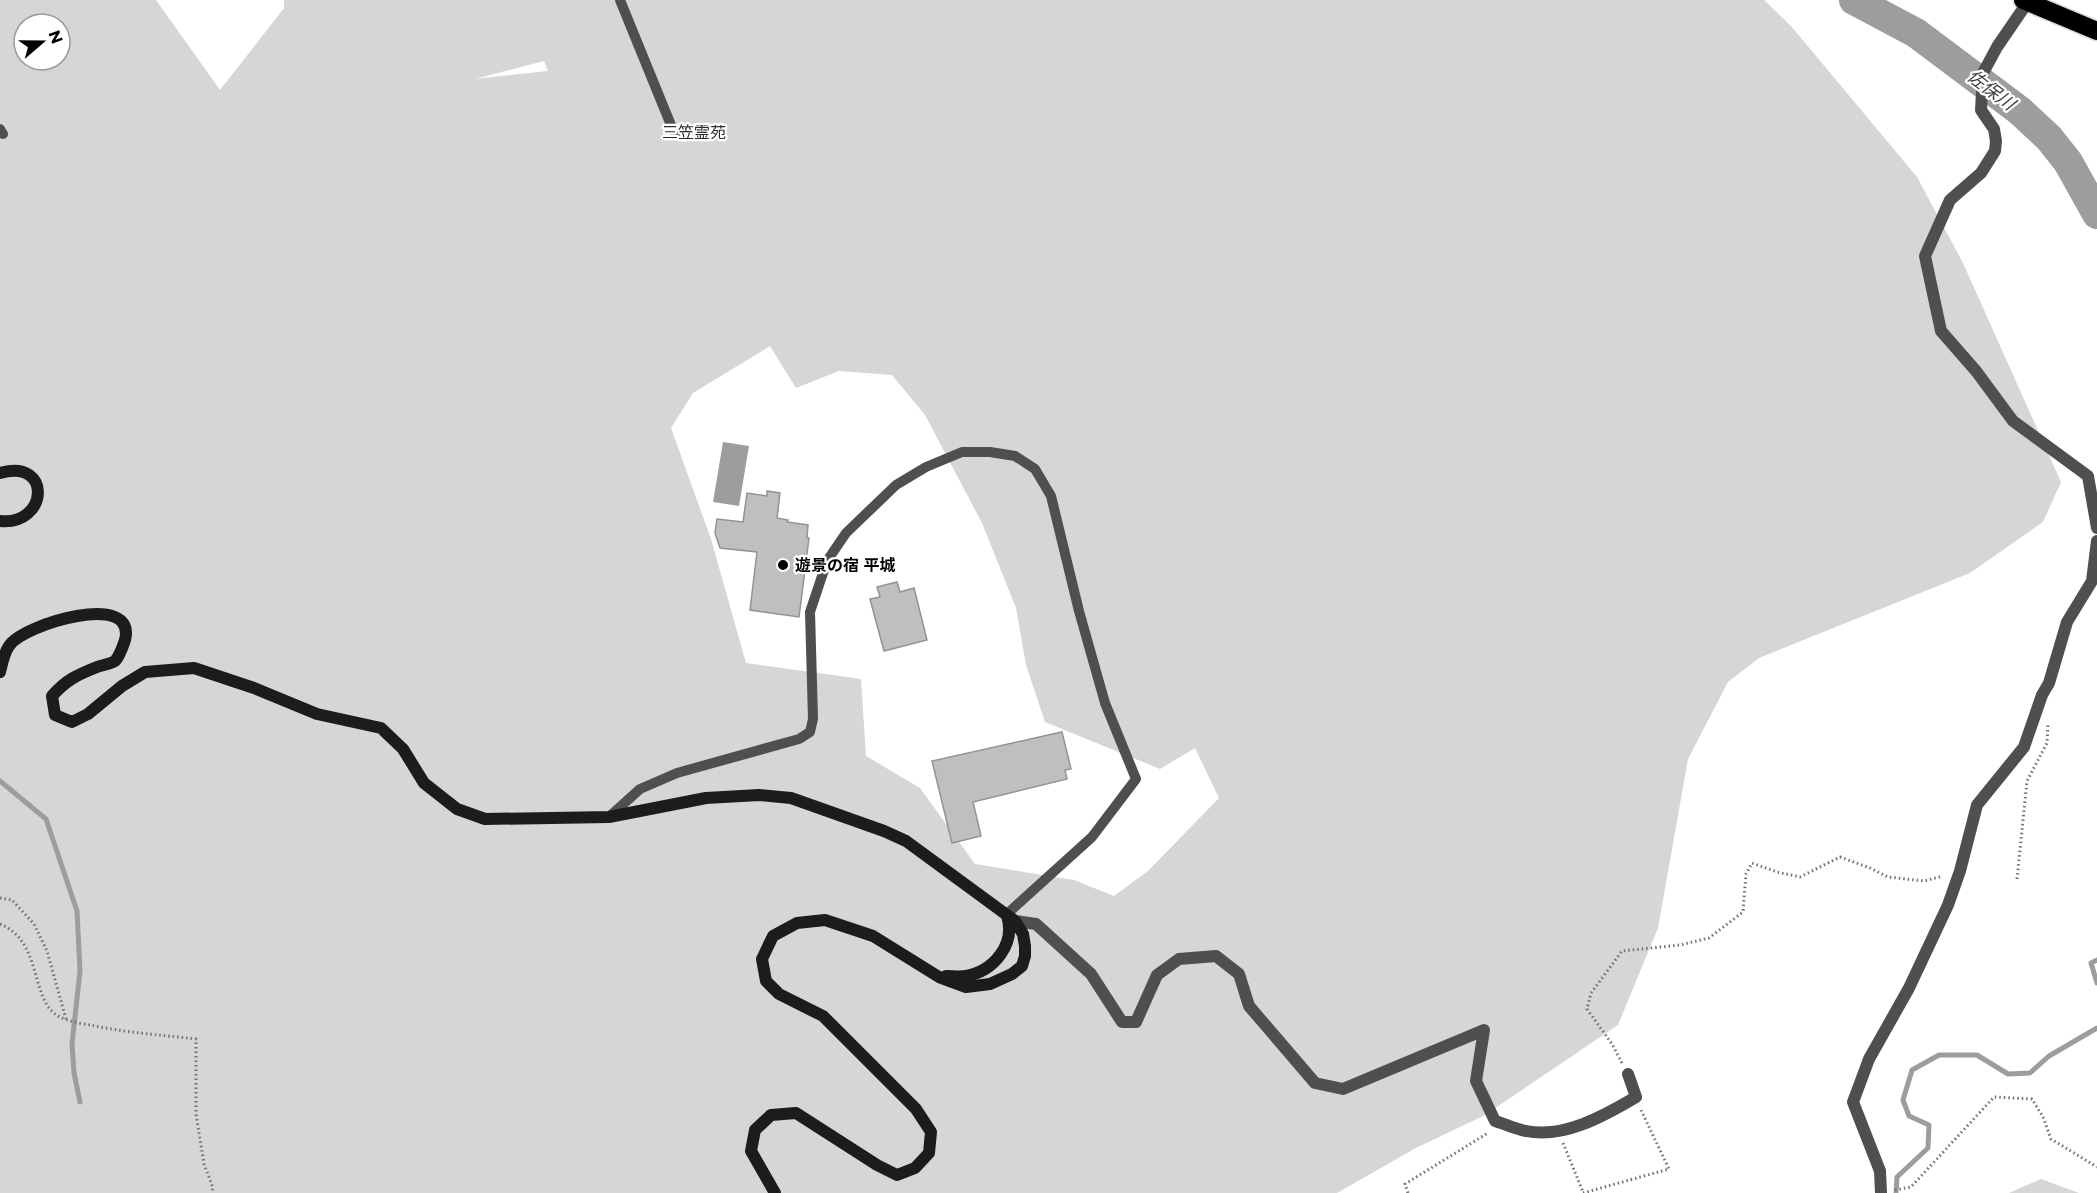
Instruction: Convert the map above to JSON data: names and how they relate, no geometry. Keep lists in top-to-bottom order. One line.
{"water":["佐保川"],"parks":["三笠霊苑"],"places":["遊景の宿 平城"],"north":"right"}
